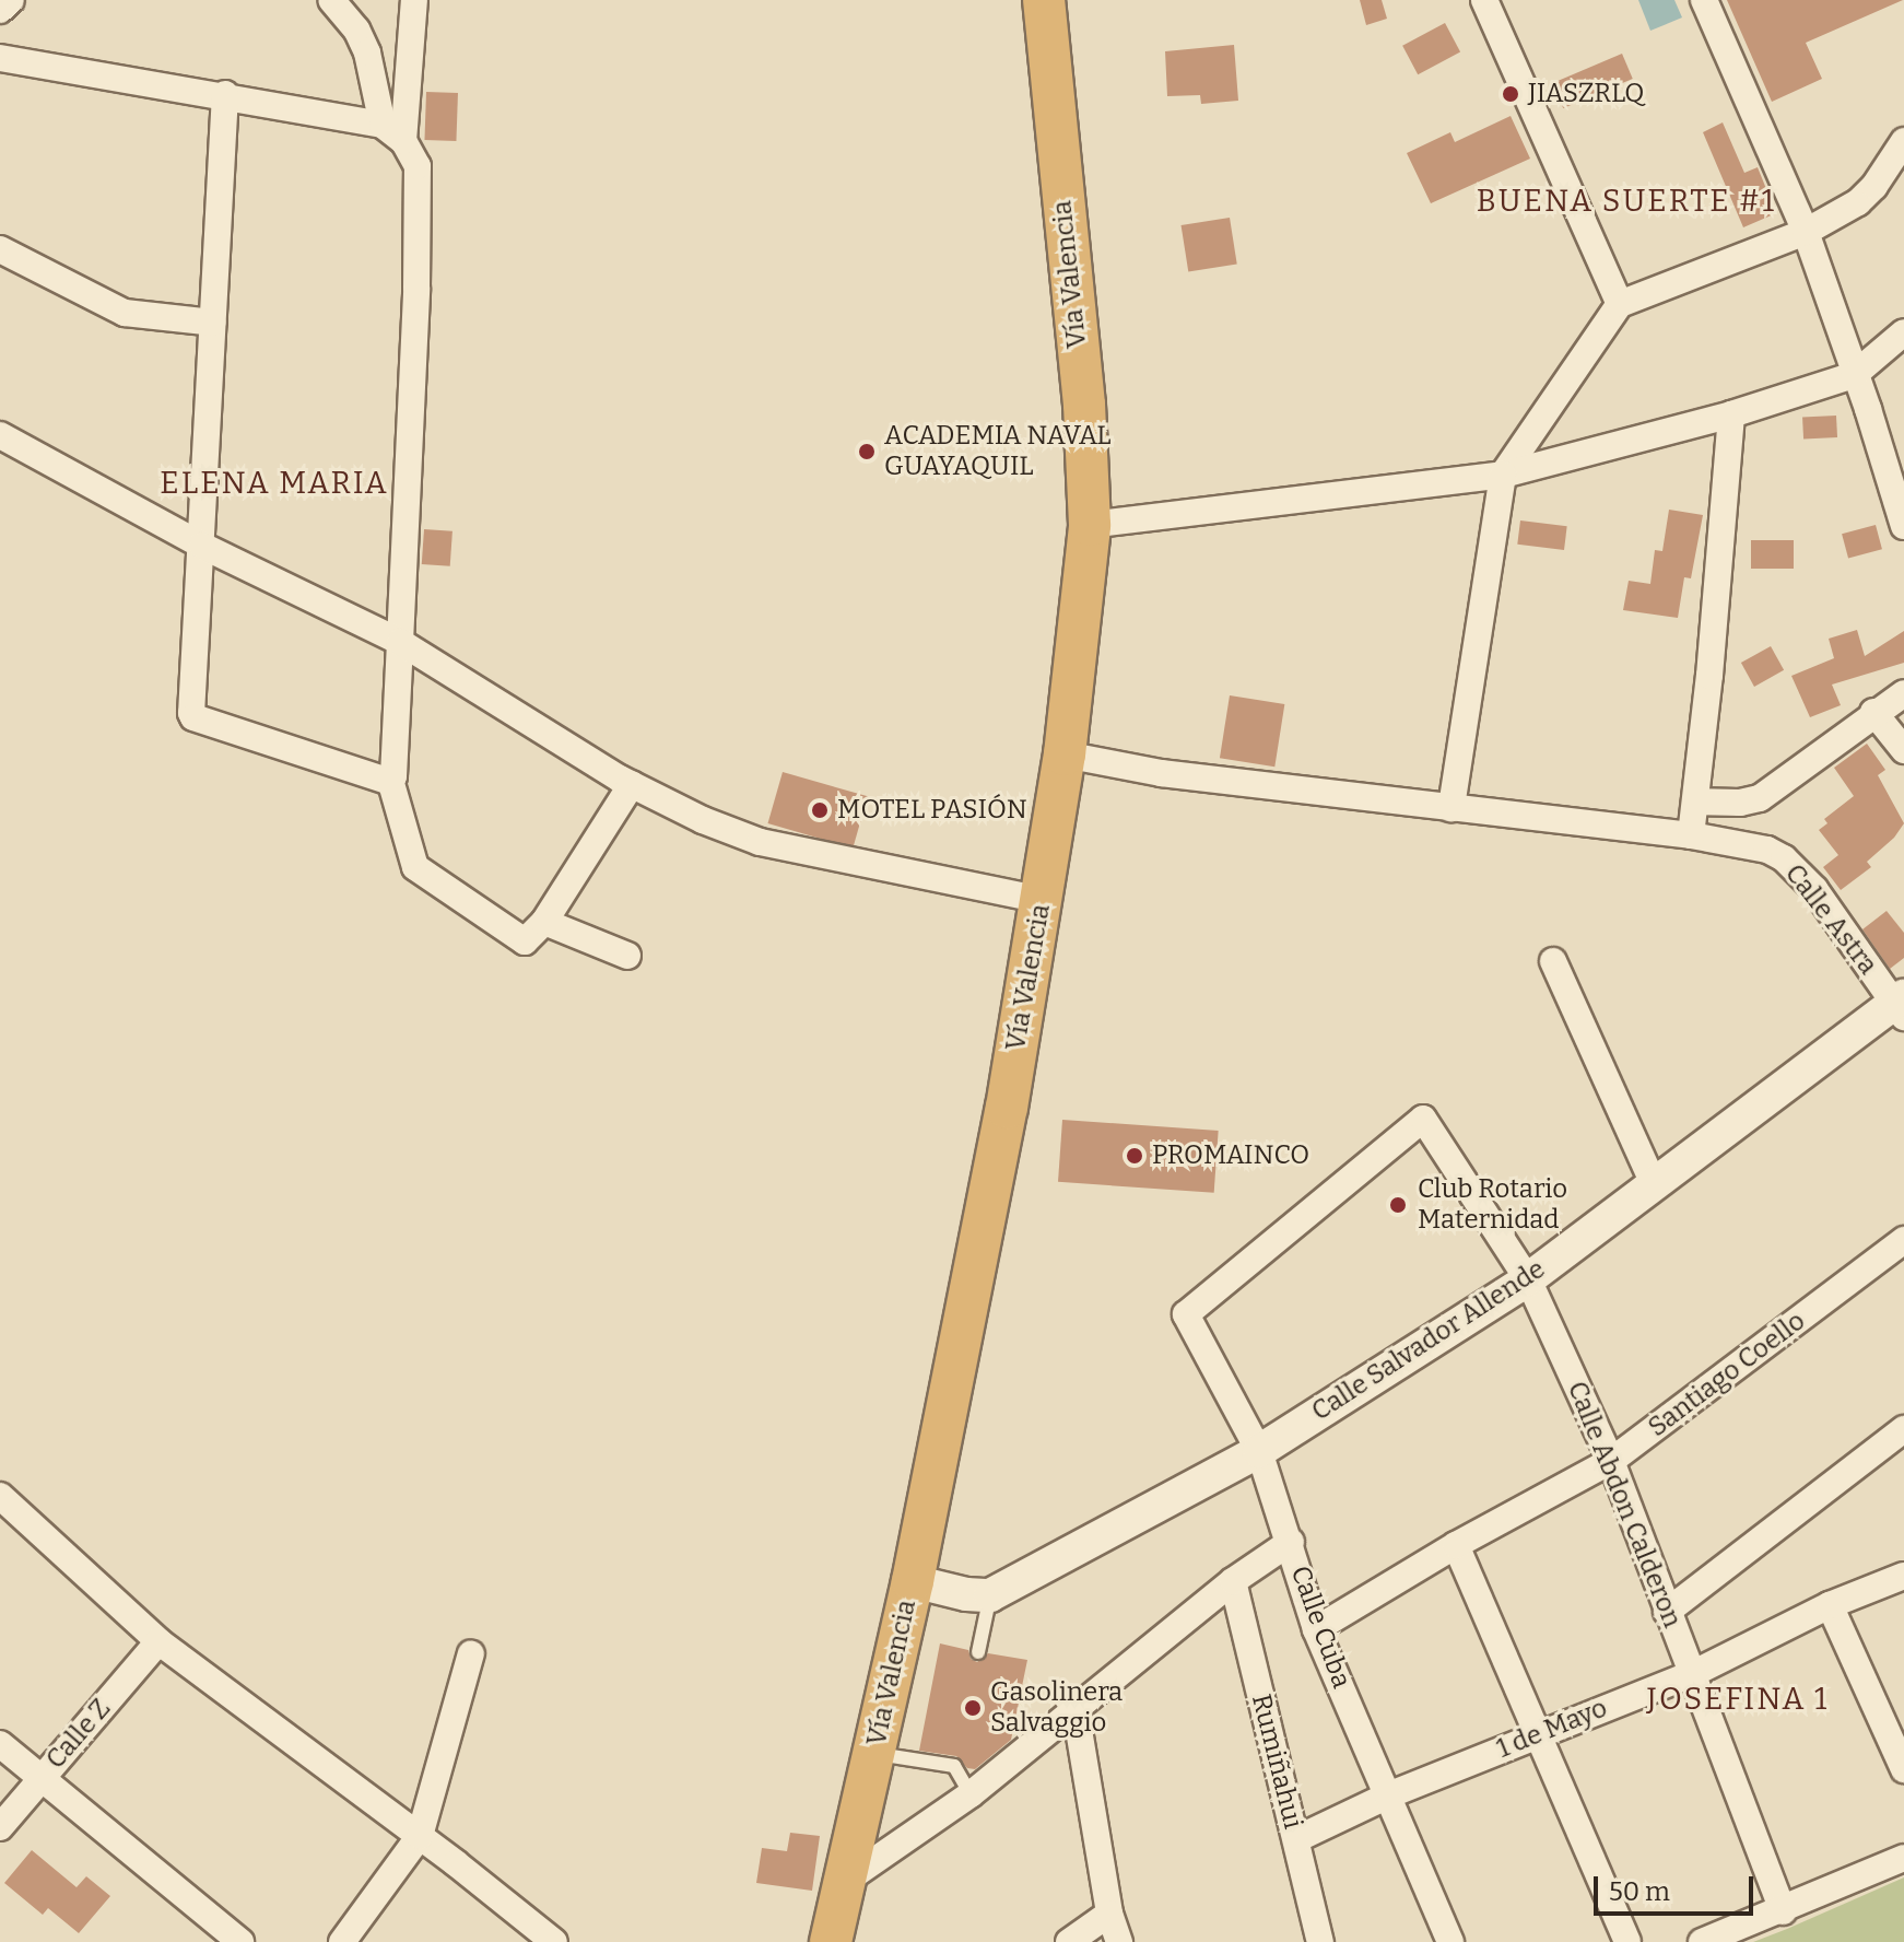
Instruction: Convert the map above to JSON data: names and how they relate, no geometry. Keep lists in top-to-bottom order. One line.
{"streets":{"highway":["Vía Valencia"],"street":["Calle Astra","Calle Salvador Allende","Santiago Coello","Calle Abdon Calderon","Calle Cuba","1 de Mayo","Calle Z","Rumiñahui"]},"crossings":[["Vía Valencia","Calle Astra"],["Calle Astra","Calle Salvador Allende"],["Calle Salvador Allende","Calle Abdon Calderon"],["Calle Salvador Allende","Calle Cuba"],["Santiago Coello","Calle Abdon Calderon"],["Santiago Coello","Calle Cuba"],["Calle Abdon Calderon","Calle Cuba"],["Calle Abdon Calderon","1 de Mayo"],["Calle Cuba","1 de Mayo"],["1 de Mayo","Rumiñahui"]],"districts":["BUENA SUERTE #1","ELENA MARIA","JOSEFINA 1"],"places":["JIASZRLQ","ACADEMIA NAVAL GUAYAQUIL","MOTEL PASIÓN","PROMAINCO","Club Rotario Maternidad","Gasolinera Salvaggio"],"scale_bar":"50 m"}
